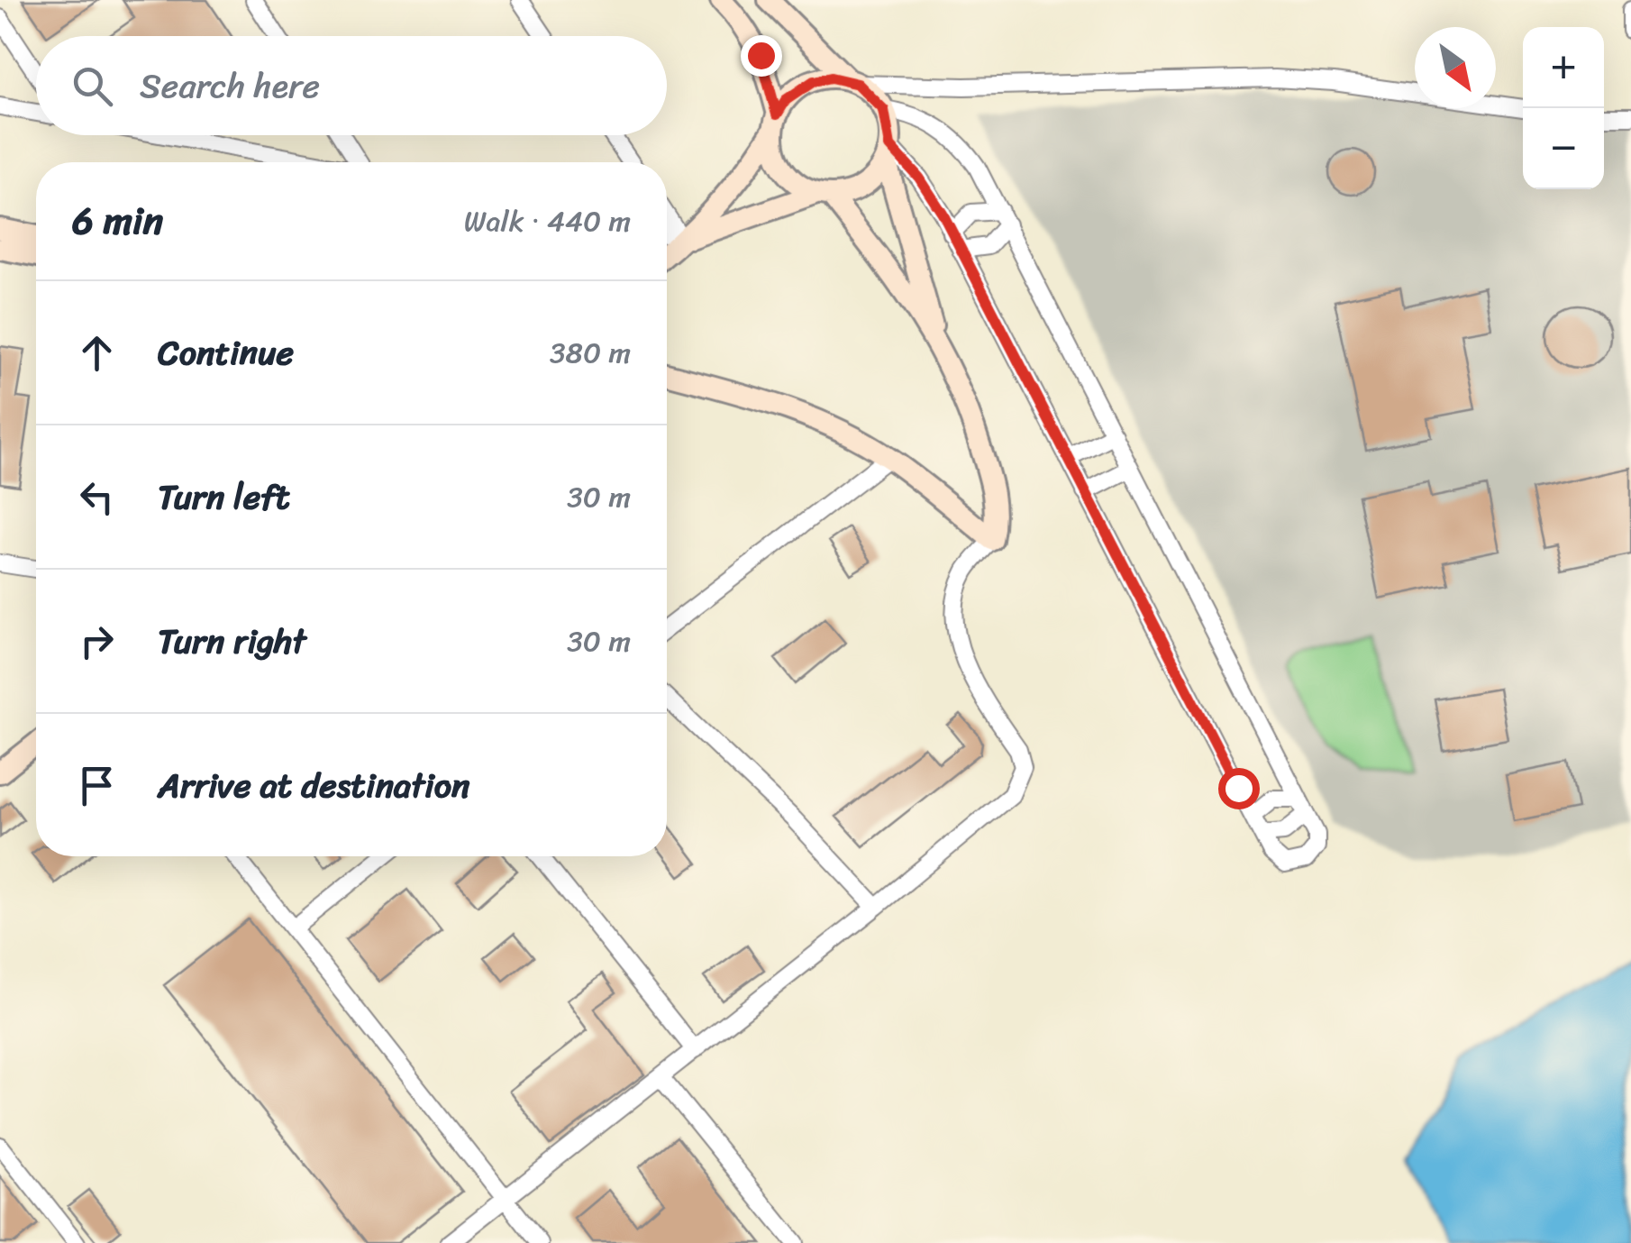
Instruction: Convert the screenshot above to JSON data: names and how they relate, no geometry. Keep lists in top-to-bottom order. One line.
{"north":"bottom right","page":{"map_buttons":["+","−"],"search":"Search here","heading":["6 min","Walk · 440 m"],"list":[["Continue","380 m"],["Turn left","30 m"],["Turn right","30 m"],"Arrive at destination"]}}
